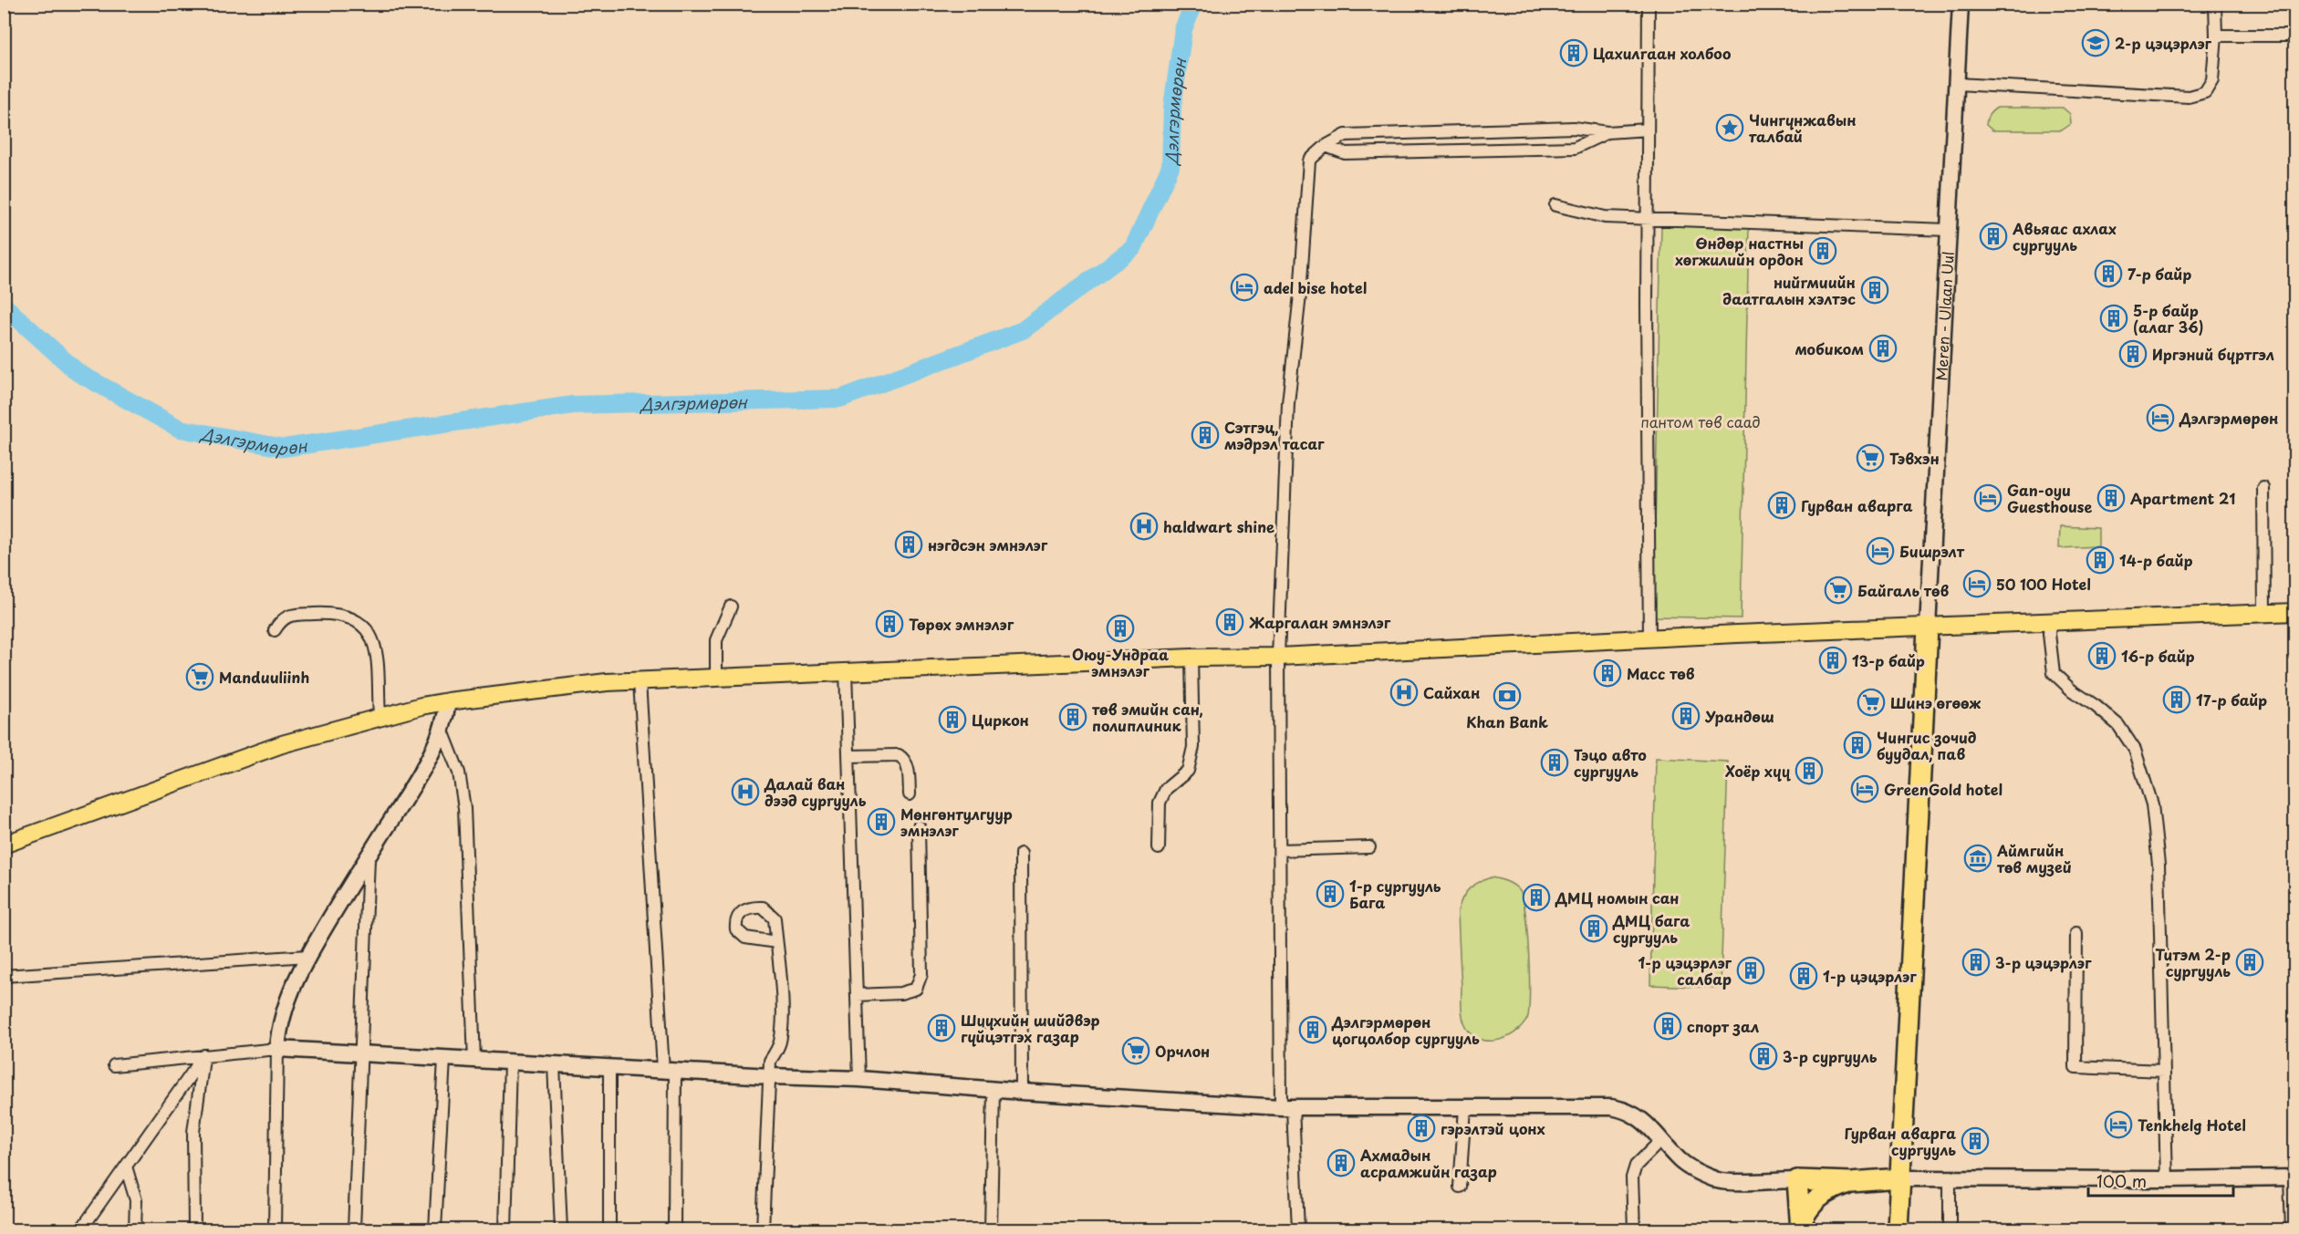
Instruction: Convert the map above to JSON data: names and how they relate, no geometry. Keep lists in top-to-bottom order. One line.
{"streets":{"main road":["Meren - Ulaan Uul"]},"water":["Дэлгэрмөрөн"],"parks":["пантом төв саад"],"places":{"school or university":["2-р цэцэрлэг"],"building":["Цахилгаан холбоо","Авьяас ахлах сургууль","Өндөр настны хөгжилийн ордон","7-р байр","нийгмиийн даатгалын хэлтэс","5-р байр (алаг 36)","мобиком","Иргэний бүртгэл","Сэтгэц, мэдрэл тасаг","Apartment 21","Гурван аварга","нэгдсэн эмнэлэг","14-р байр","Жаргалан эмнэлэг","Төрөх эмнэлэг","Оюу-Ундраа эмнэлэг","16-р байр","13-р байр","Масс төв","17-р байр","Урандөш","төв эмийн сан, полиплиник","Циркон","Чингис зочид буудал, пав","Тэцо авто сургууль","Хоёр хүү","Мөнгөнтулгуур эмнэлэг","1-р сургууль Бага","ДМЦ номын сан","ДМЦ бага сургууль","3-р цэцэрлэг","Титэм 2-р сургууль","1-р цэцэрлэг салбар","1-р цэцэрлэг","спорт зал","Шүүхийн шийдвэр гүйцэтгэх газар","Дэлгэрмөрөн цогцолбор сургууль","3-р сургууль","гэрэлтэй цонх","Гурван аварга сургууль","Ахмадын асрамжийн газар"],"place":["Чингүнжавын талбай"],"hotel":["adel bise hotel","Дэлгэрмөрөн","Gan-oyu Guesthouse","Бишрэлт","50 100 Hotel","GreenGold hotel","Tenkhelg Hotel"],"supermarket":["Тэвхэн","Байгаль төв","Manduuliinh","Шинэ өгөөж","Орчлон"],"hospital":["haldwart shine","Сайхан","Далай ван дээд сургууль"],"bank":["Khan Bank"],"museum":["Аймгийн төв музей"]},"scale_bar":"100 m"}
